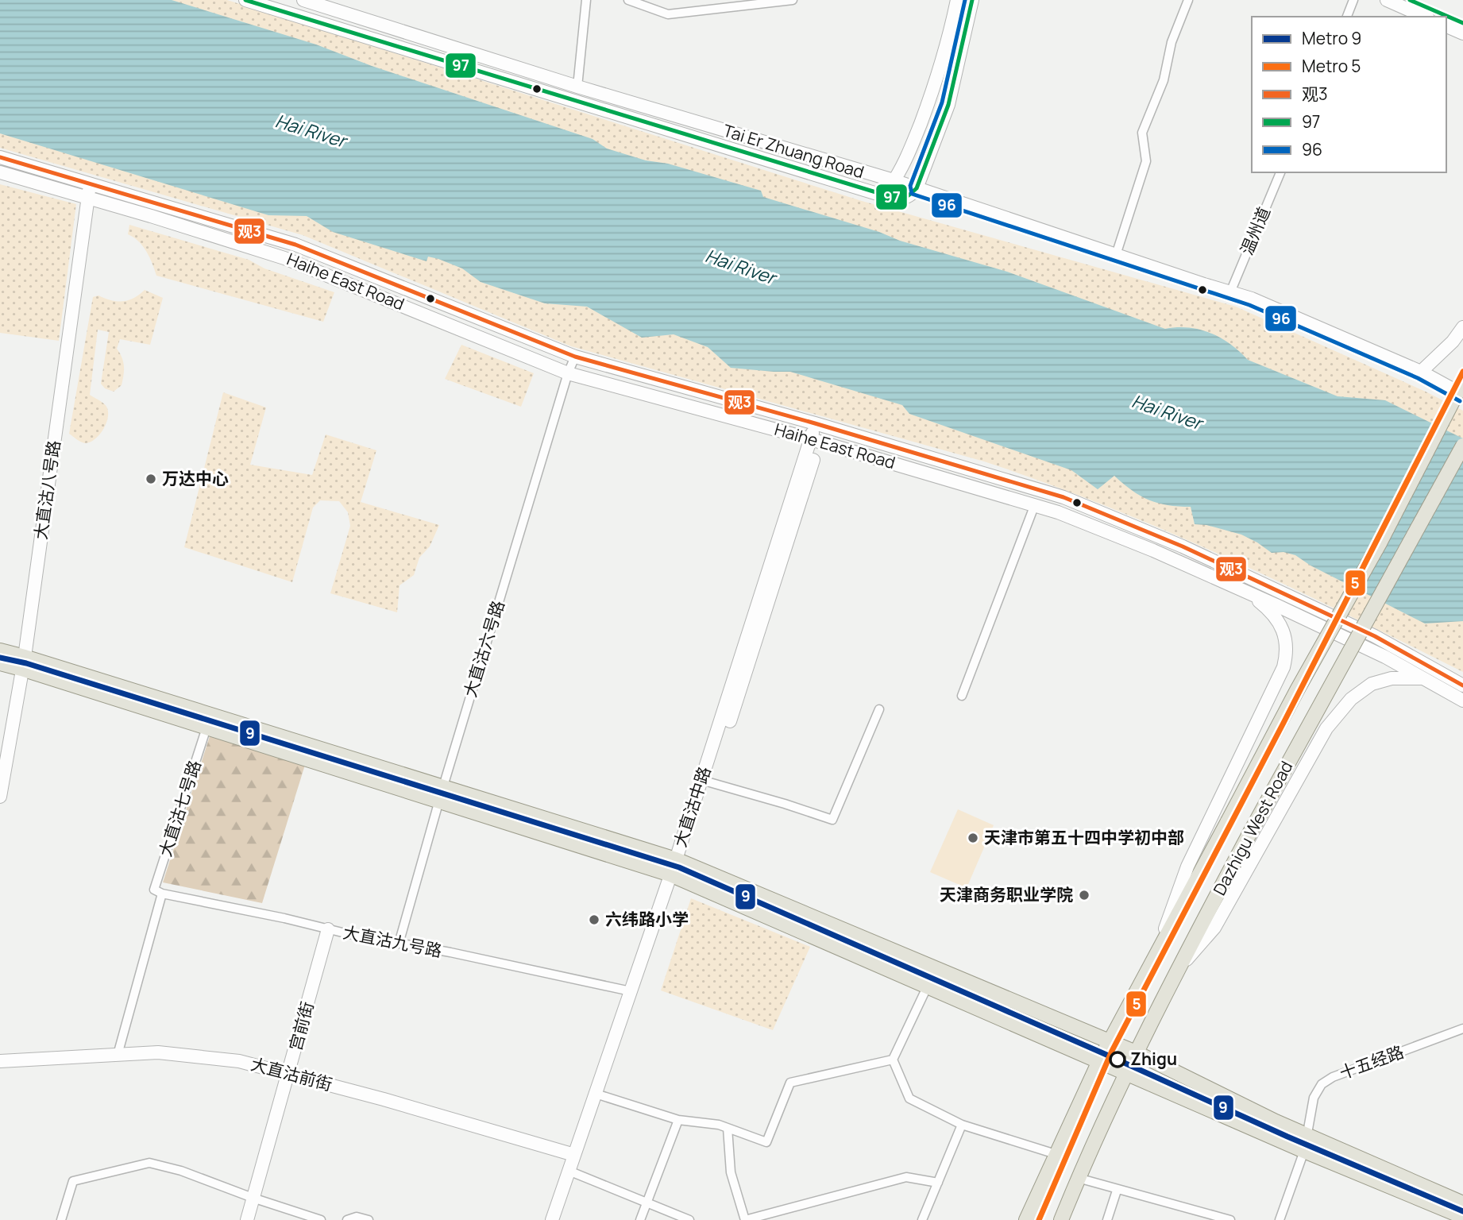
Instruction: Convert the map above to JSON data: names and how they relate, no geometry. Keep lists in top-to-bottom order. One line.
{"streets":{"main road":["Dazhigu West Road"],"street":["Tai Er Zhuang Road","温州道","Haihe East Road","大直沽八号路","大直沽六号路","大直沽中路","大直沽七号路","大直沽九号路","宫前街","十五经路","大直沽前街"]},"crossings":[["Tai Er Zhuang Road","温州道"],["Haihe East Road","大直沽八号路"],["Haihe East Road","大直沽六号路"],["Haihe East Road","大直沽中路"],["大直沽六号路","大直沽九号路"],["大直沽中路","大直沽九号路"],["大直沽中路","大直沽前街"],["大直沽七号路","大直沽九号路"],["大直沽七号路","大直沽前街"],["大直沽九号路","宫前街"],["宫前街","大直沽前街"]],"water":["Hai River"],"places":["万达中心","天津市第五十四中学初中部","天津商务职业学院","六纬路小学","Zhigu"],"lines":["transit line 97","transit line 96","transit line 观3","metro line 5","metro line 9"],"legend":["Metro 9","Metro 5","观3","97","96"]}
